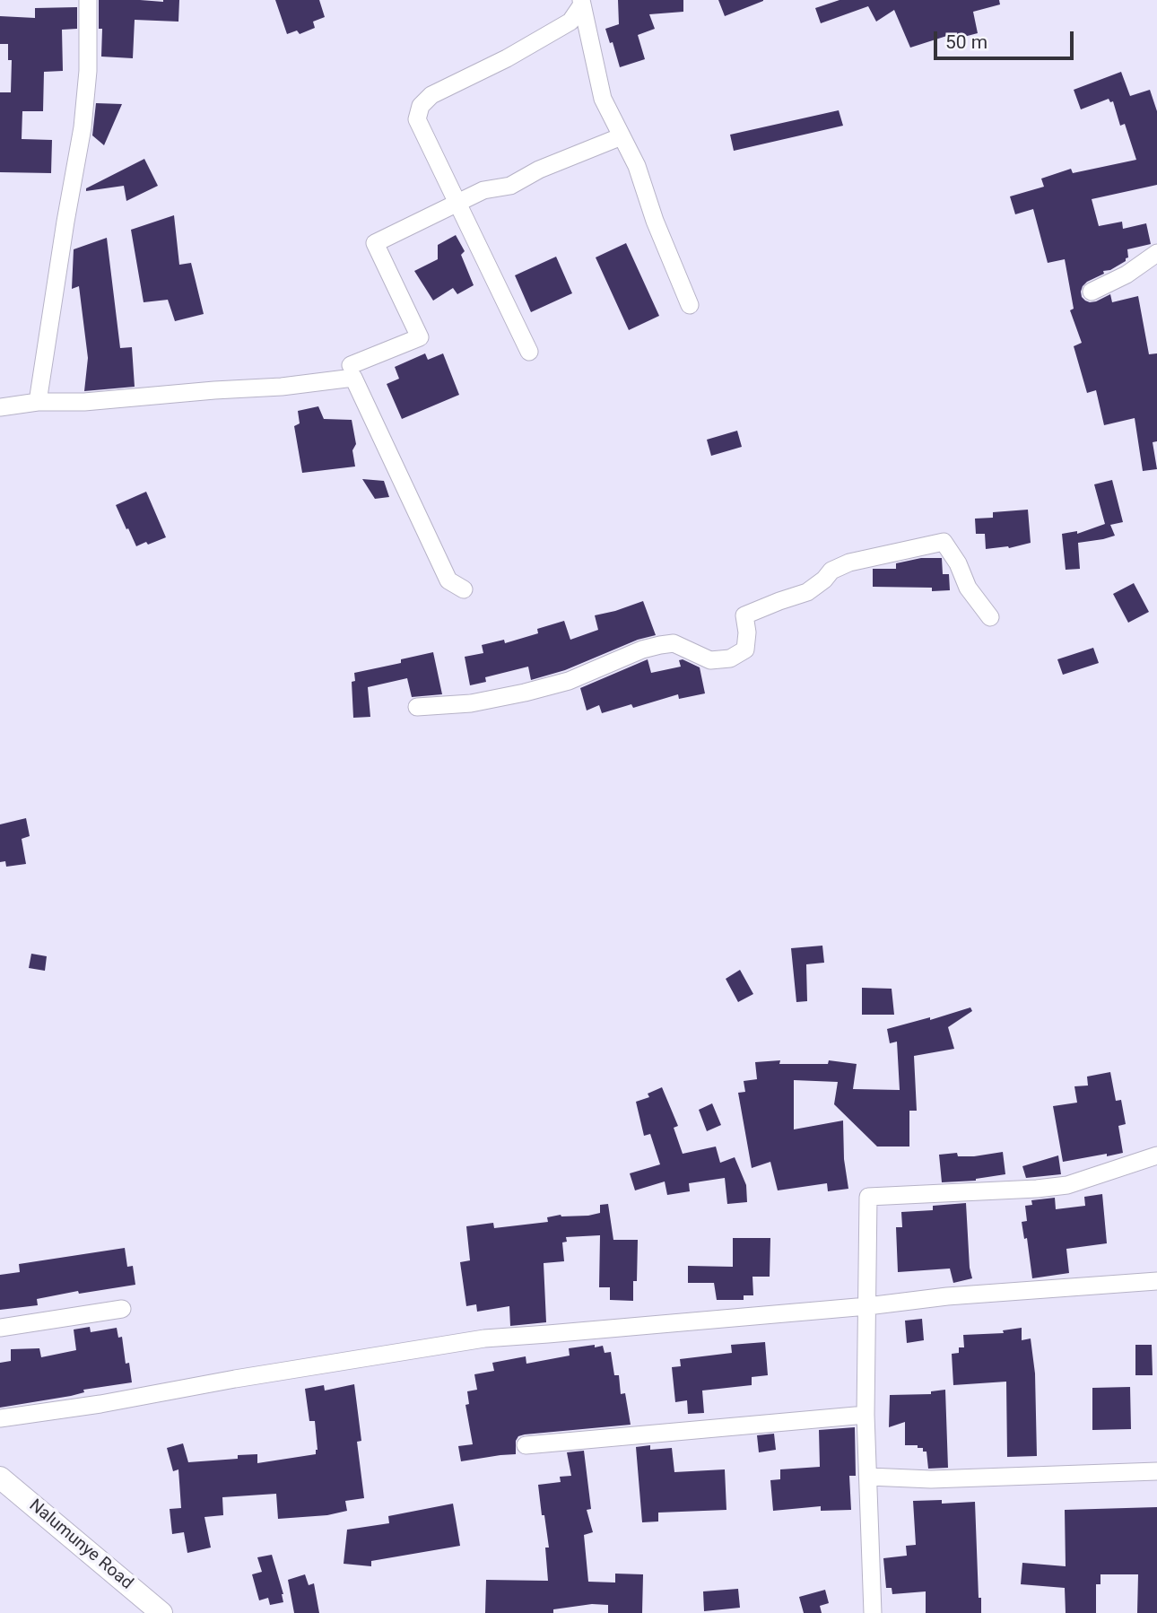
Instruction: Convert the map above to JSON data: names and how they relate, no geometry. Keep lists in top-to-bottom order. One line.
{"streets":{"street":["Nalumunye Road"]},"scale_bar":"50 m"}
